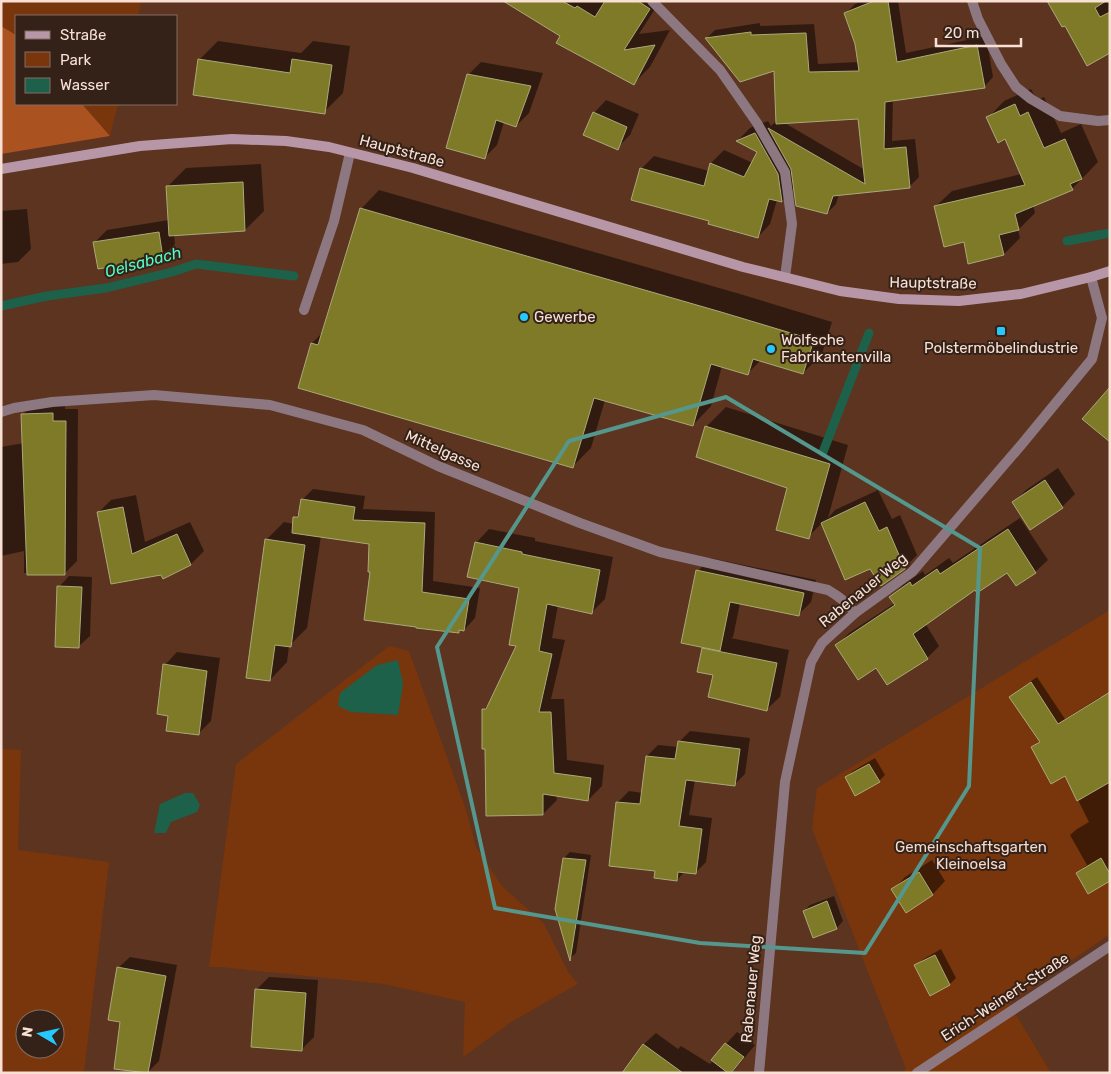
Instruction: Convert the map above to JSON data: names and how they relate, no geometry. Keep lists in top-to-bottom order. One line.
{"streets":{"main road":["Hauptstraße"],"street":["Mittelgasse","Rabenauer Weg","Erich-Weinert-Straße"]},"crossings":[["Hauptstraße","Rabenauer Weg"],["Mittelgasse","Rabenauer Weg"]],"water":["Oelsabach"],"parks":["Gemeinschaftsgarten Kleinoelsa"],"places":{"other":["Gewerbe","Wolfsche Fabrikantenvilla"],"transit":["Polstermöbelindustrie"]},"legend":["Straße","Park","Wasser"],"scale_bar":"20 m","north":"left"}
